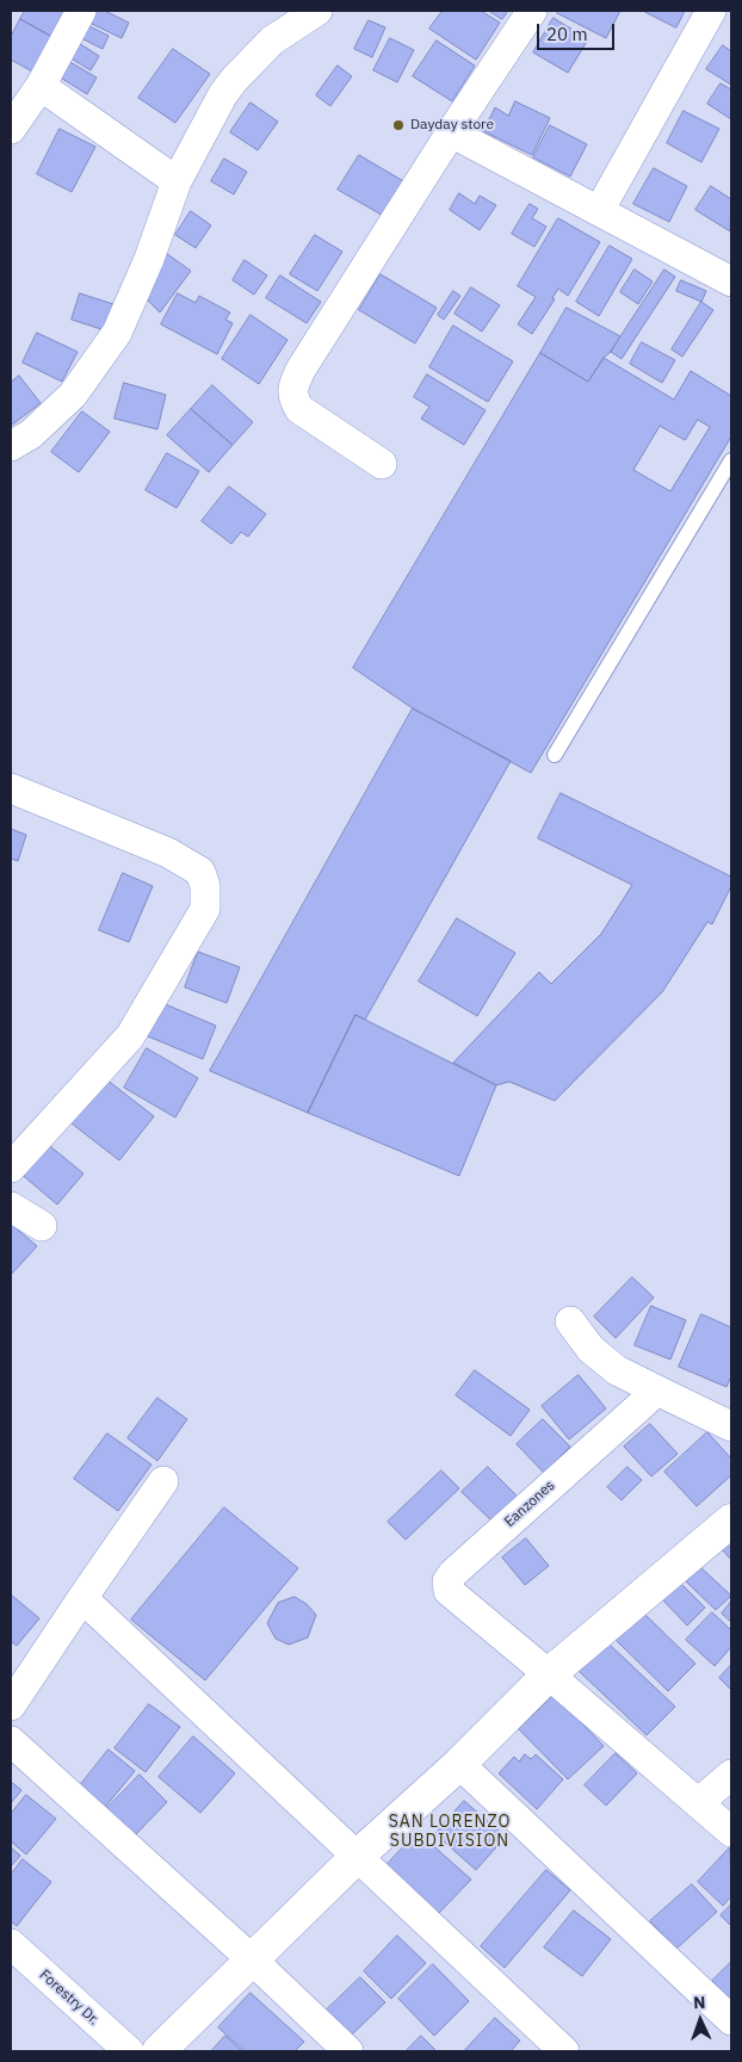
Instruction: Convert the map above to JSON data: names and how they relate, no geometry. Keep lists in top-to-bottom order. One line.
{"streets":{"street":["Eanzones","Forestry Dr."]},"districts":["SAN LORENZO SUBDIVISION"],"places":["Dayday store"],"scale_bar":"20 m","north":"top"}
